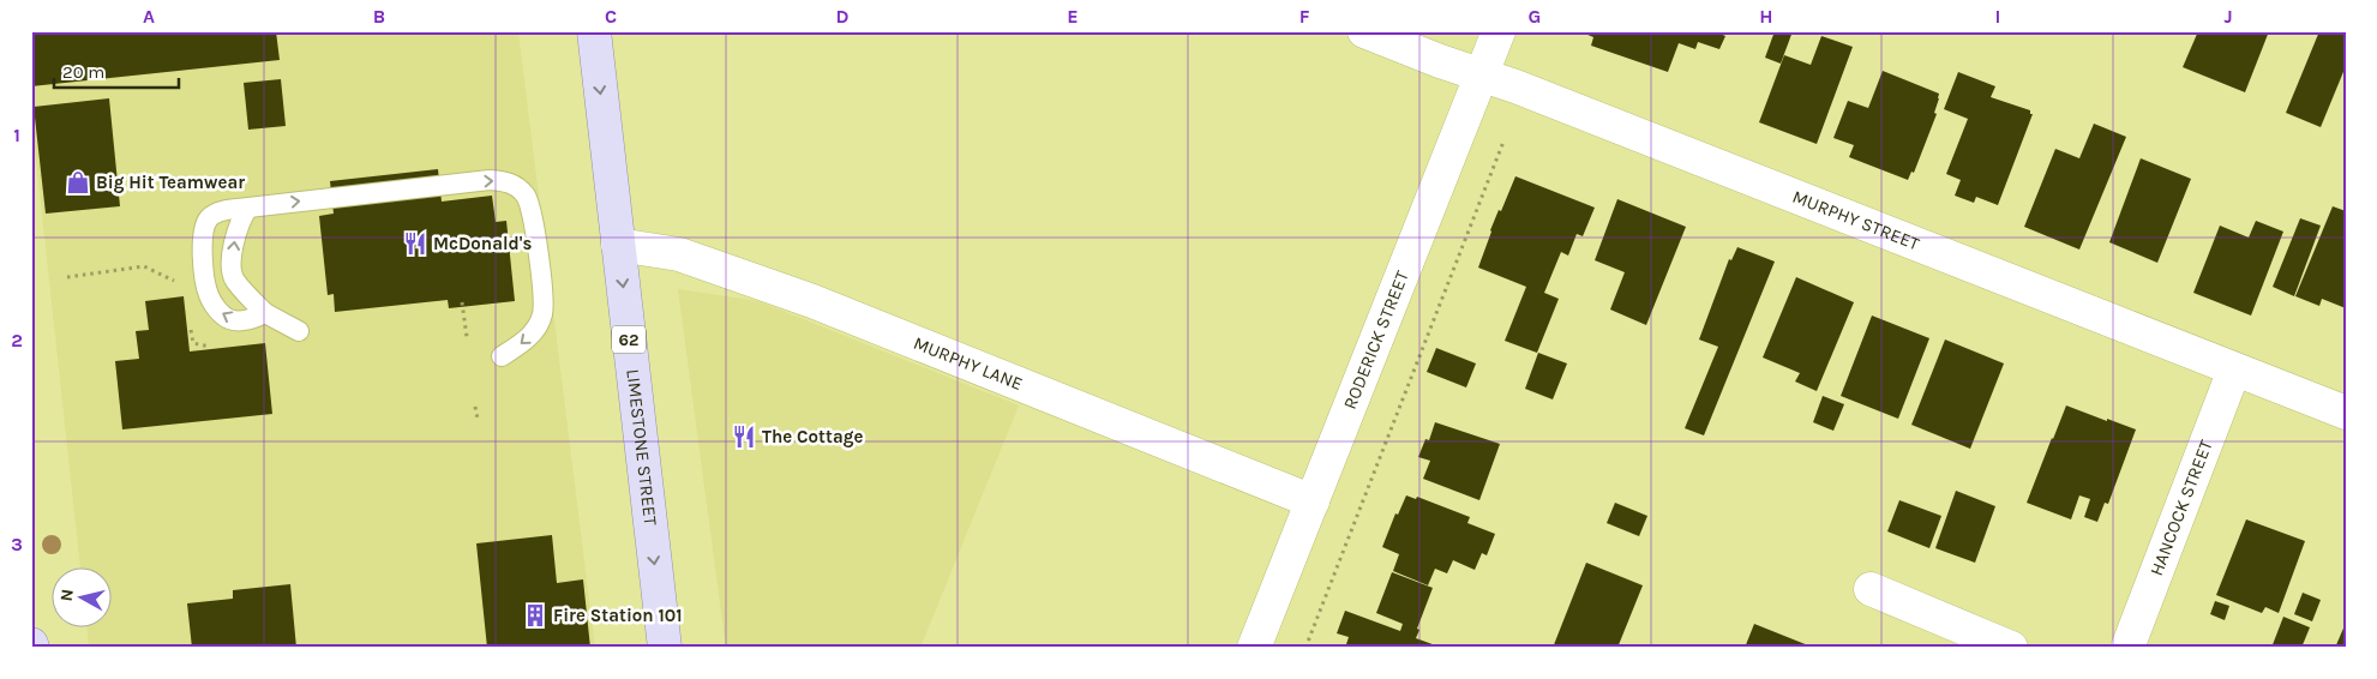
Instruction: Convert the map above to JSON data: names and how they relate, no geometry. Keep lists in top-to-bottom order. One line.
{"streets":{"main road":["62","LIMESTONE STREET"],"street":["MURPHY STREET","RODERICK STREET","MURPHY LANE","HANCOCK STREET"]},"crossings":[["MURPHY STREET","RODERICK STREET"],["MURPHY STREET","HANCOCK STREET"],["RODERICK STREET","MURPHY LANE"],["MURPHY LANE","LIMESTONE STREET"]],"one_way":["LIMESTONE STREET"],"places":{"shop":["Big Hit Teamwear"],"restaurant":["McDonald's","The Cottage"],"building":["Fire Station 101"]},"scale_bar":"20 m","north":"left","grid":{"columns":["A","B","C","D","E","F","G","H","I","J"],"rows":["1","2","3"]}}
